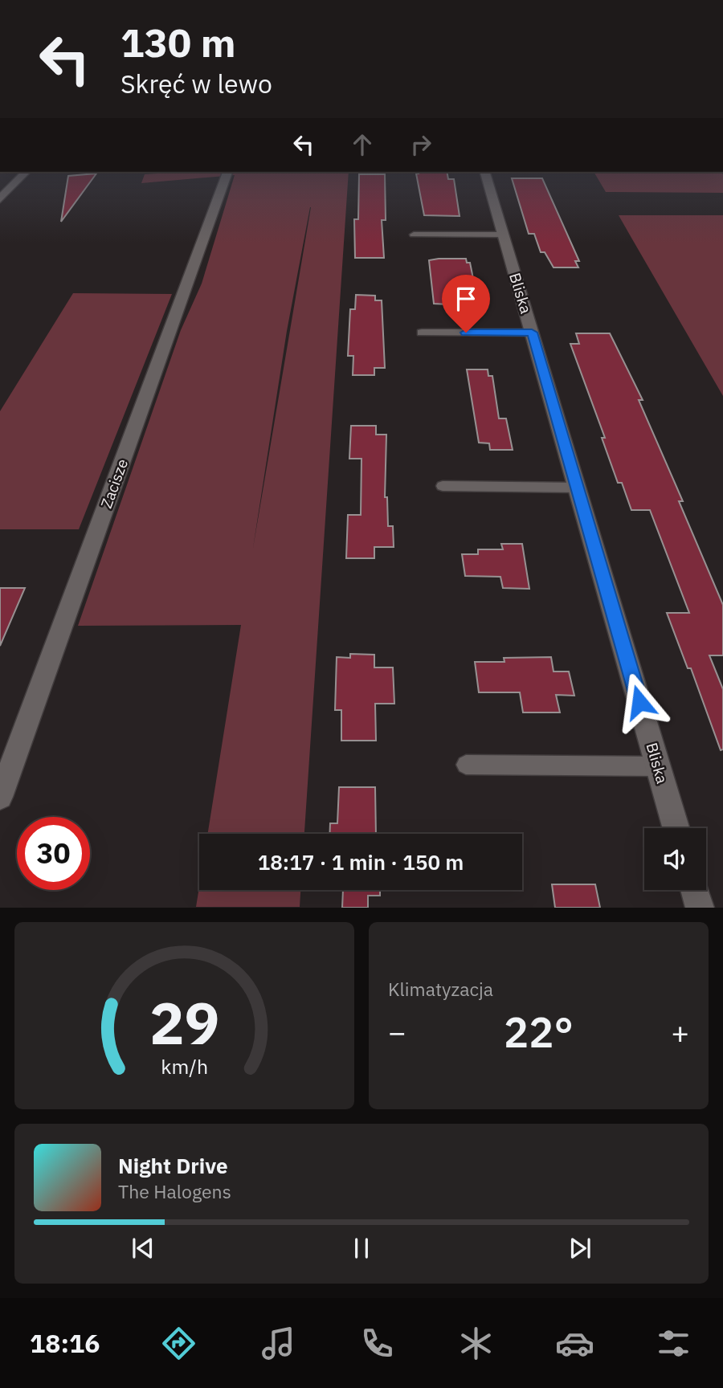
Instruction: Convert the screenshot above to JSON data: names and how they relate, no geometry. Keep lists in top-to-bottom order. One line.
{"streets":{"street":["Bliska","Zacisze"]},"page":{"turn":["130 m","Skręć w lewo"],"limit":"30","trip":"18:17 · 1 min · 150 m","tile":"Klimatyzacja","heat":["−","22°","+"],"song":["Night Drive","The Halogens"],"tabs":"18:16","gauge":["29","km/h"]}}
